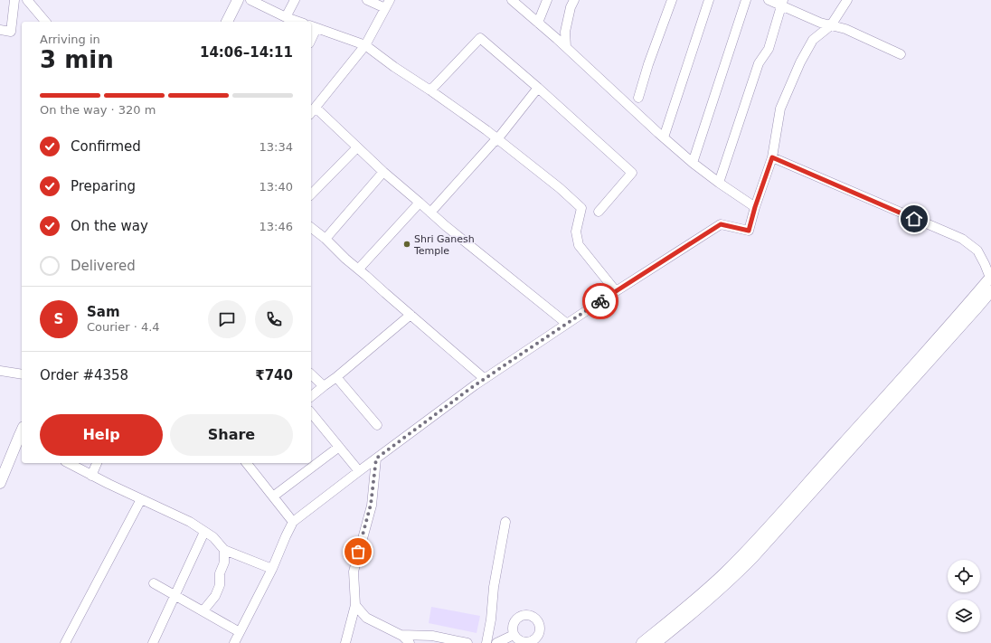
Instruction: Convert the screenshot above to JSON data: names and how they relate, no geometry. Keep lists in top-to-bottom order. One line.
{"places":["Shri Ganesh Temple"],"page":{"heading":["3 min","Arriving in","14:06–14:11"],"panel":["Sam","Courier · 4.4","Order #4358","₹740"],"bar":"On the way · 320 m","list":[["Confirmed","13:34"],["Preparing","13:40"],["On the way","13:46"],"Delivered"],"round":"S","buttons":["Help","Share"]}}
